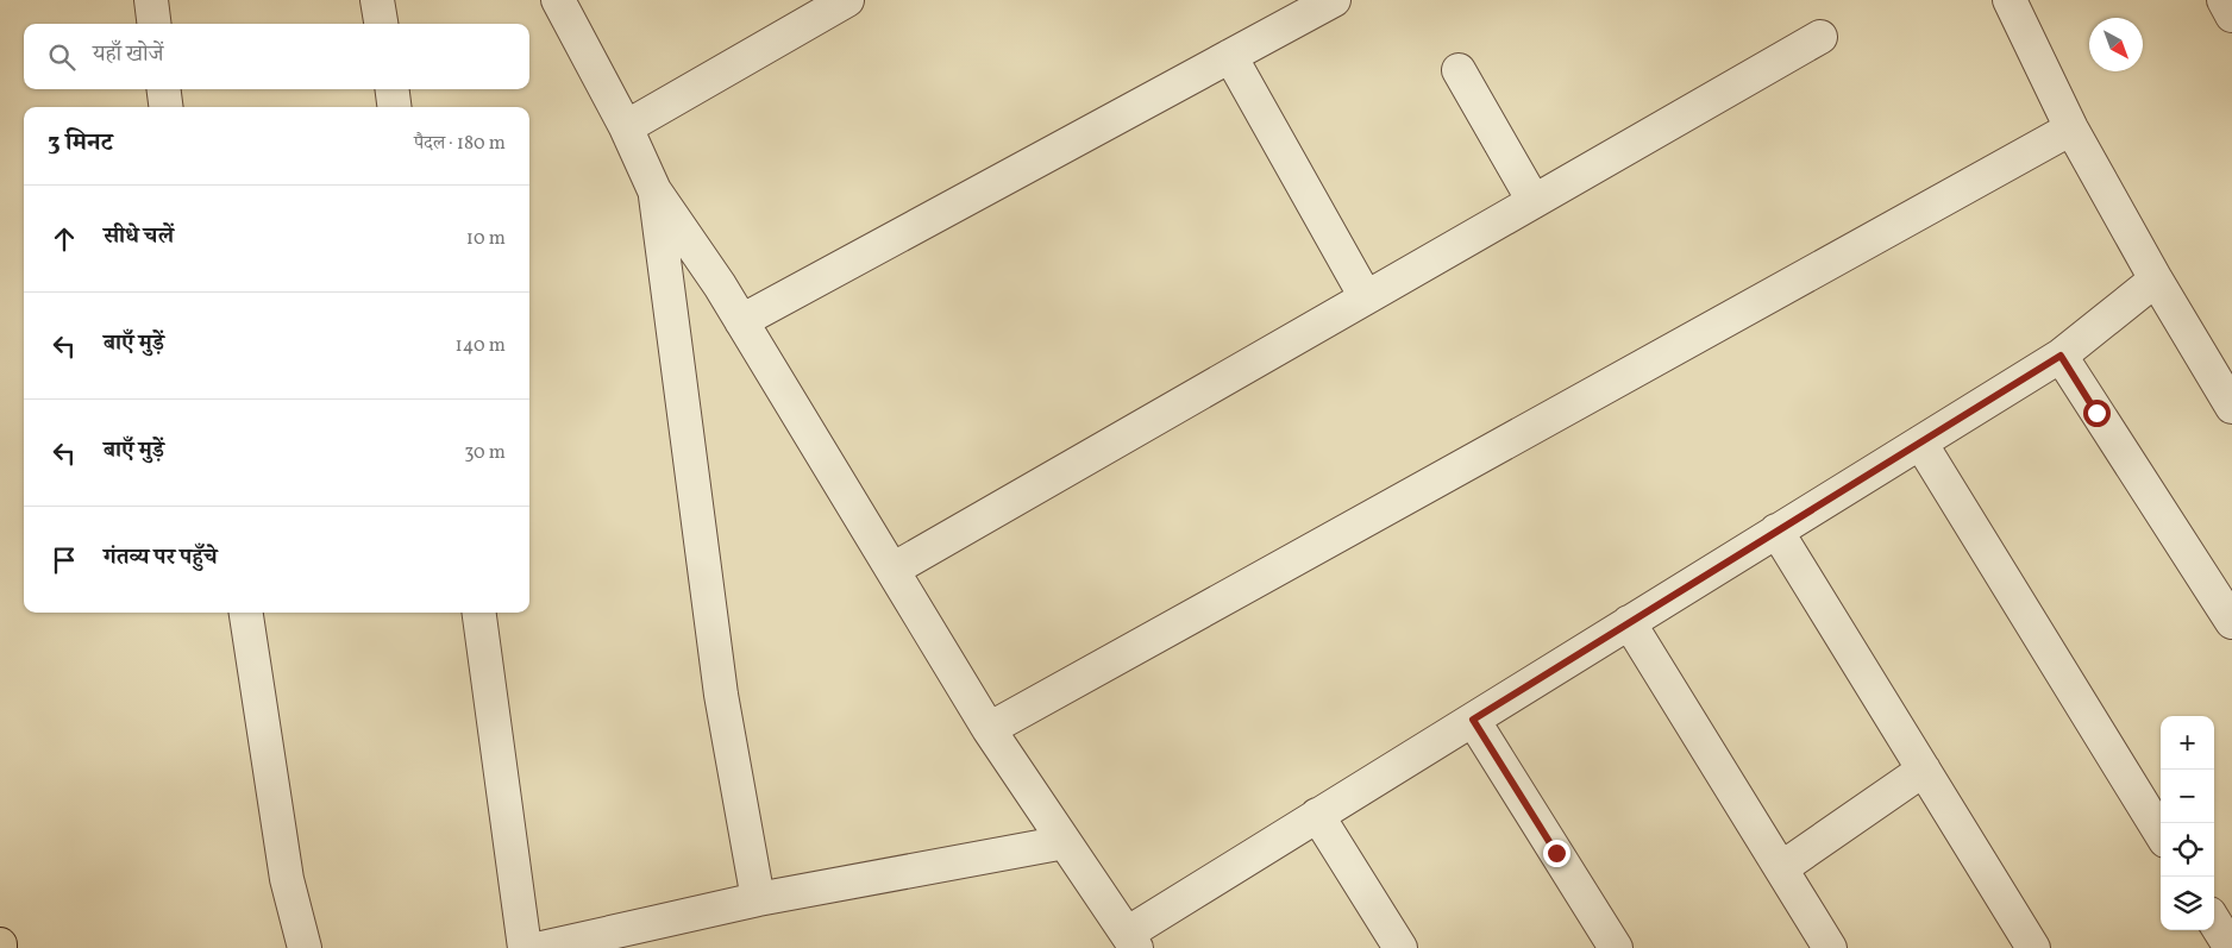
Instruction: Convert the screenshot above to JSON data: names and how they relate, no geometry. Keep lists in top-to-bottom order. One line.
{"north":"bottom right","page":{"search":"यहाँ खोजें","heading":["3 मिनट","पैदल · 180 m"],"list":[["सीधे चलें","10 m"],["बाएँ मुड़ें","140 m"],["बाएँ मुड़ें","30 m"],"गंतव्य पर पहुँचे"],"map_buttons":["+","−"]}}
